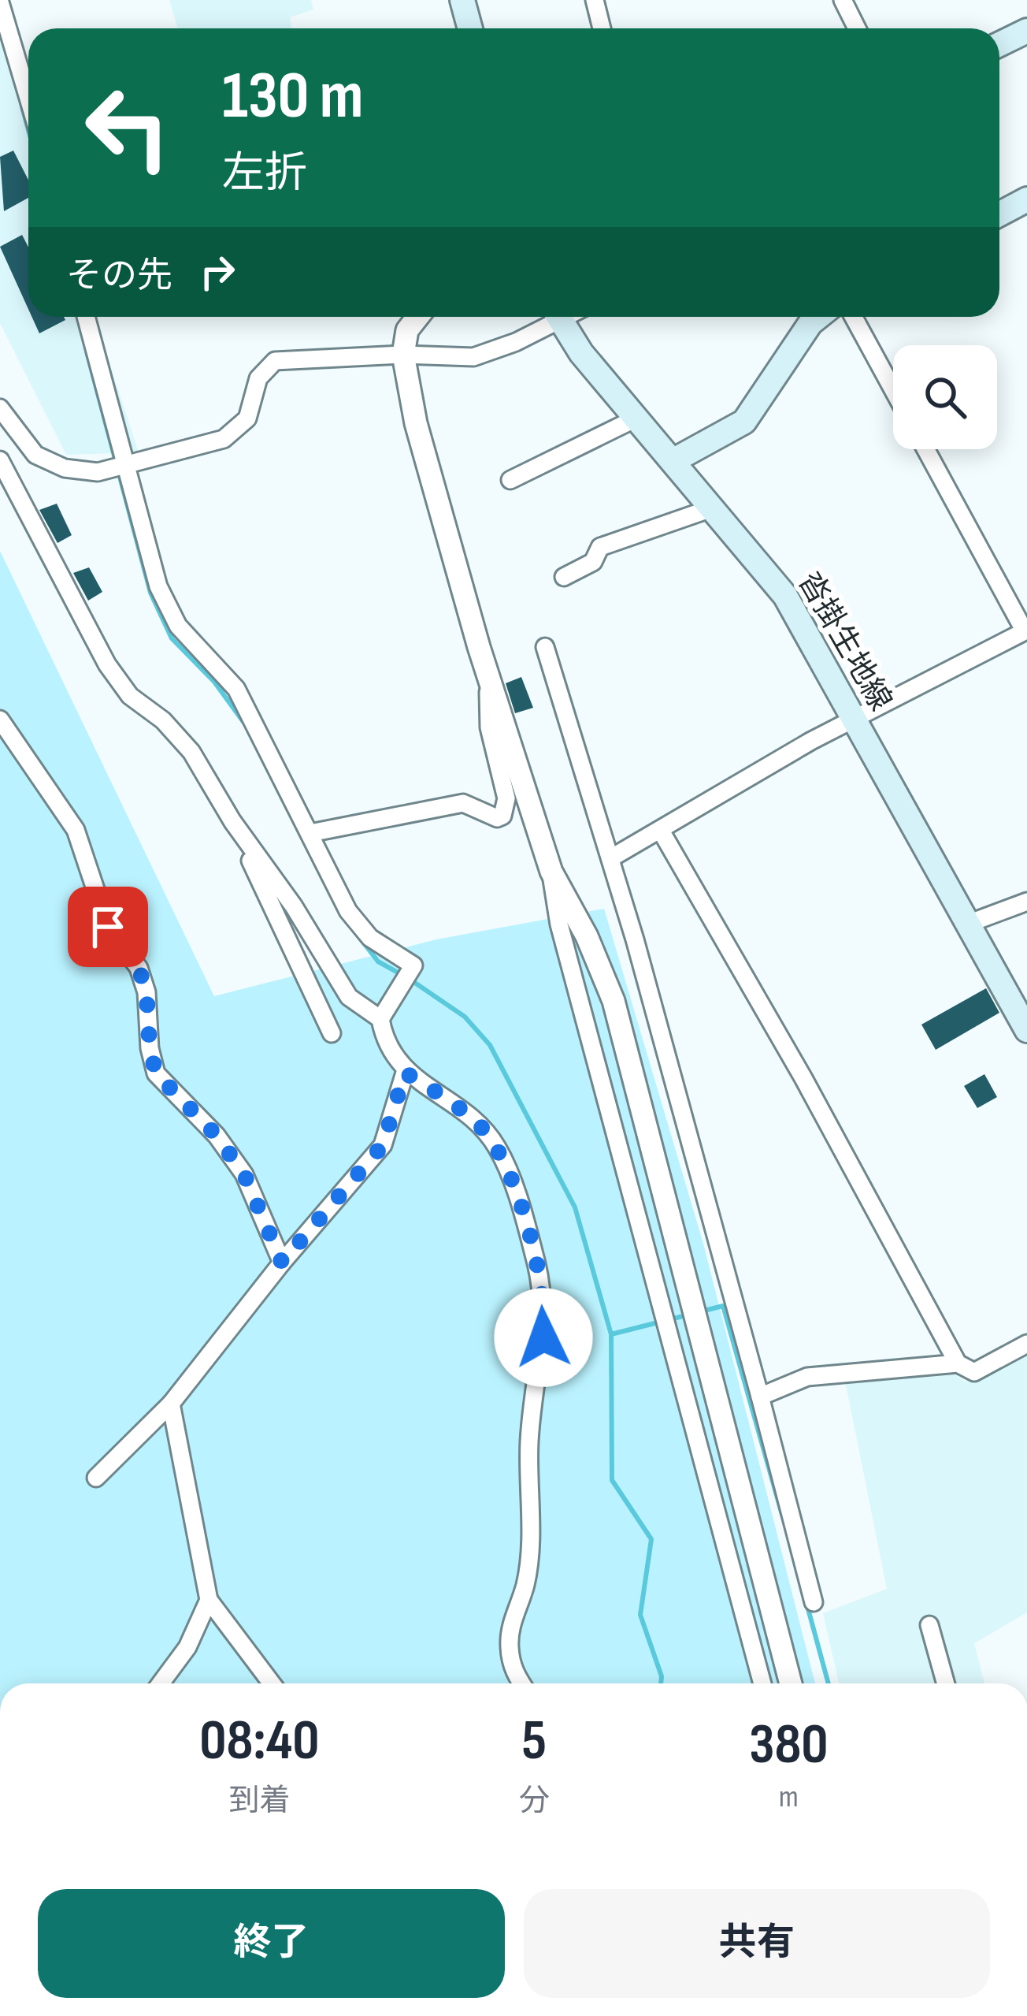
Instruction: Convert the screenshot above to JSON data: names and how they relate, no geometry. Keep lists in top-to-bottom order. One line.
{"streets":{"main road":["沓掛生地線"]},"page":{"turn":["130 m","左折"],"then":"その先","eta":["08:40","到着","5","分","380","m"],"buttons":["終了","共有"]}}
